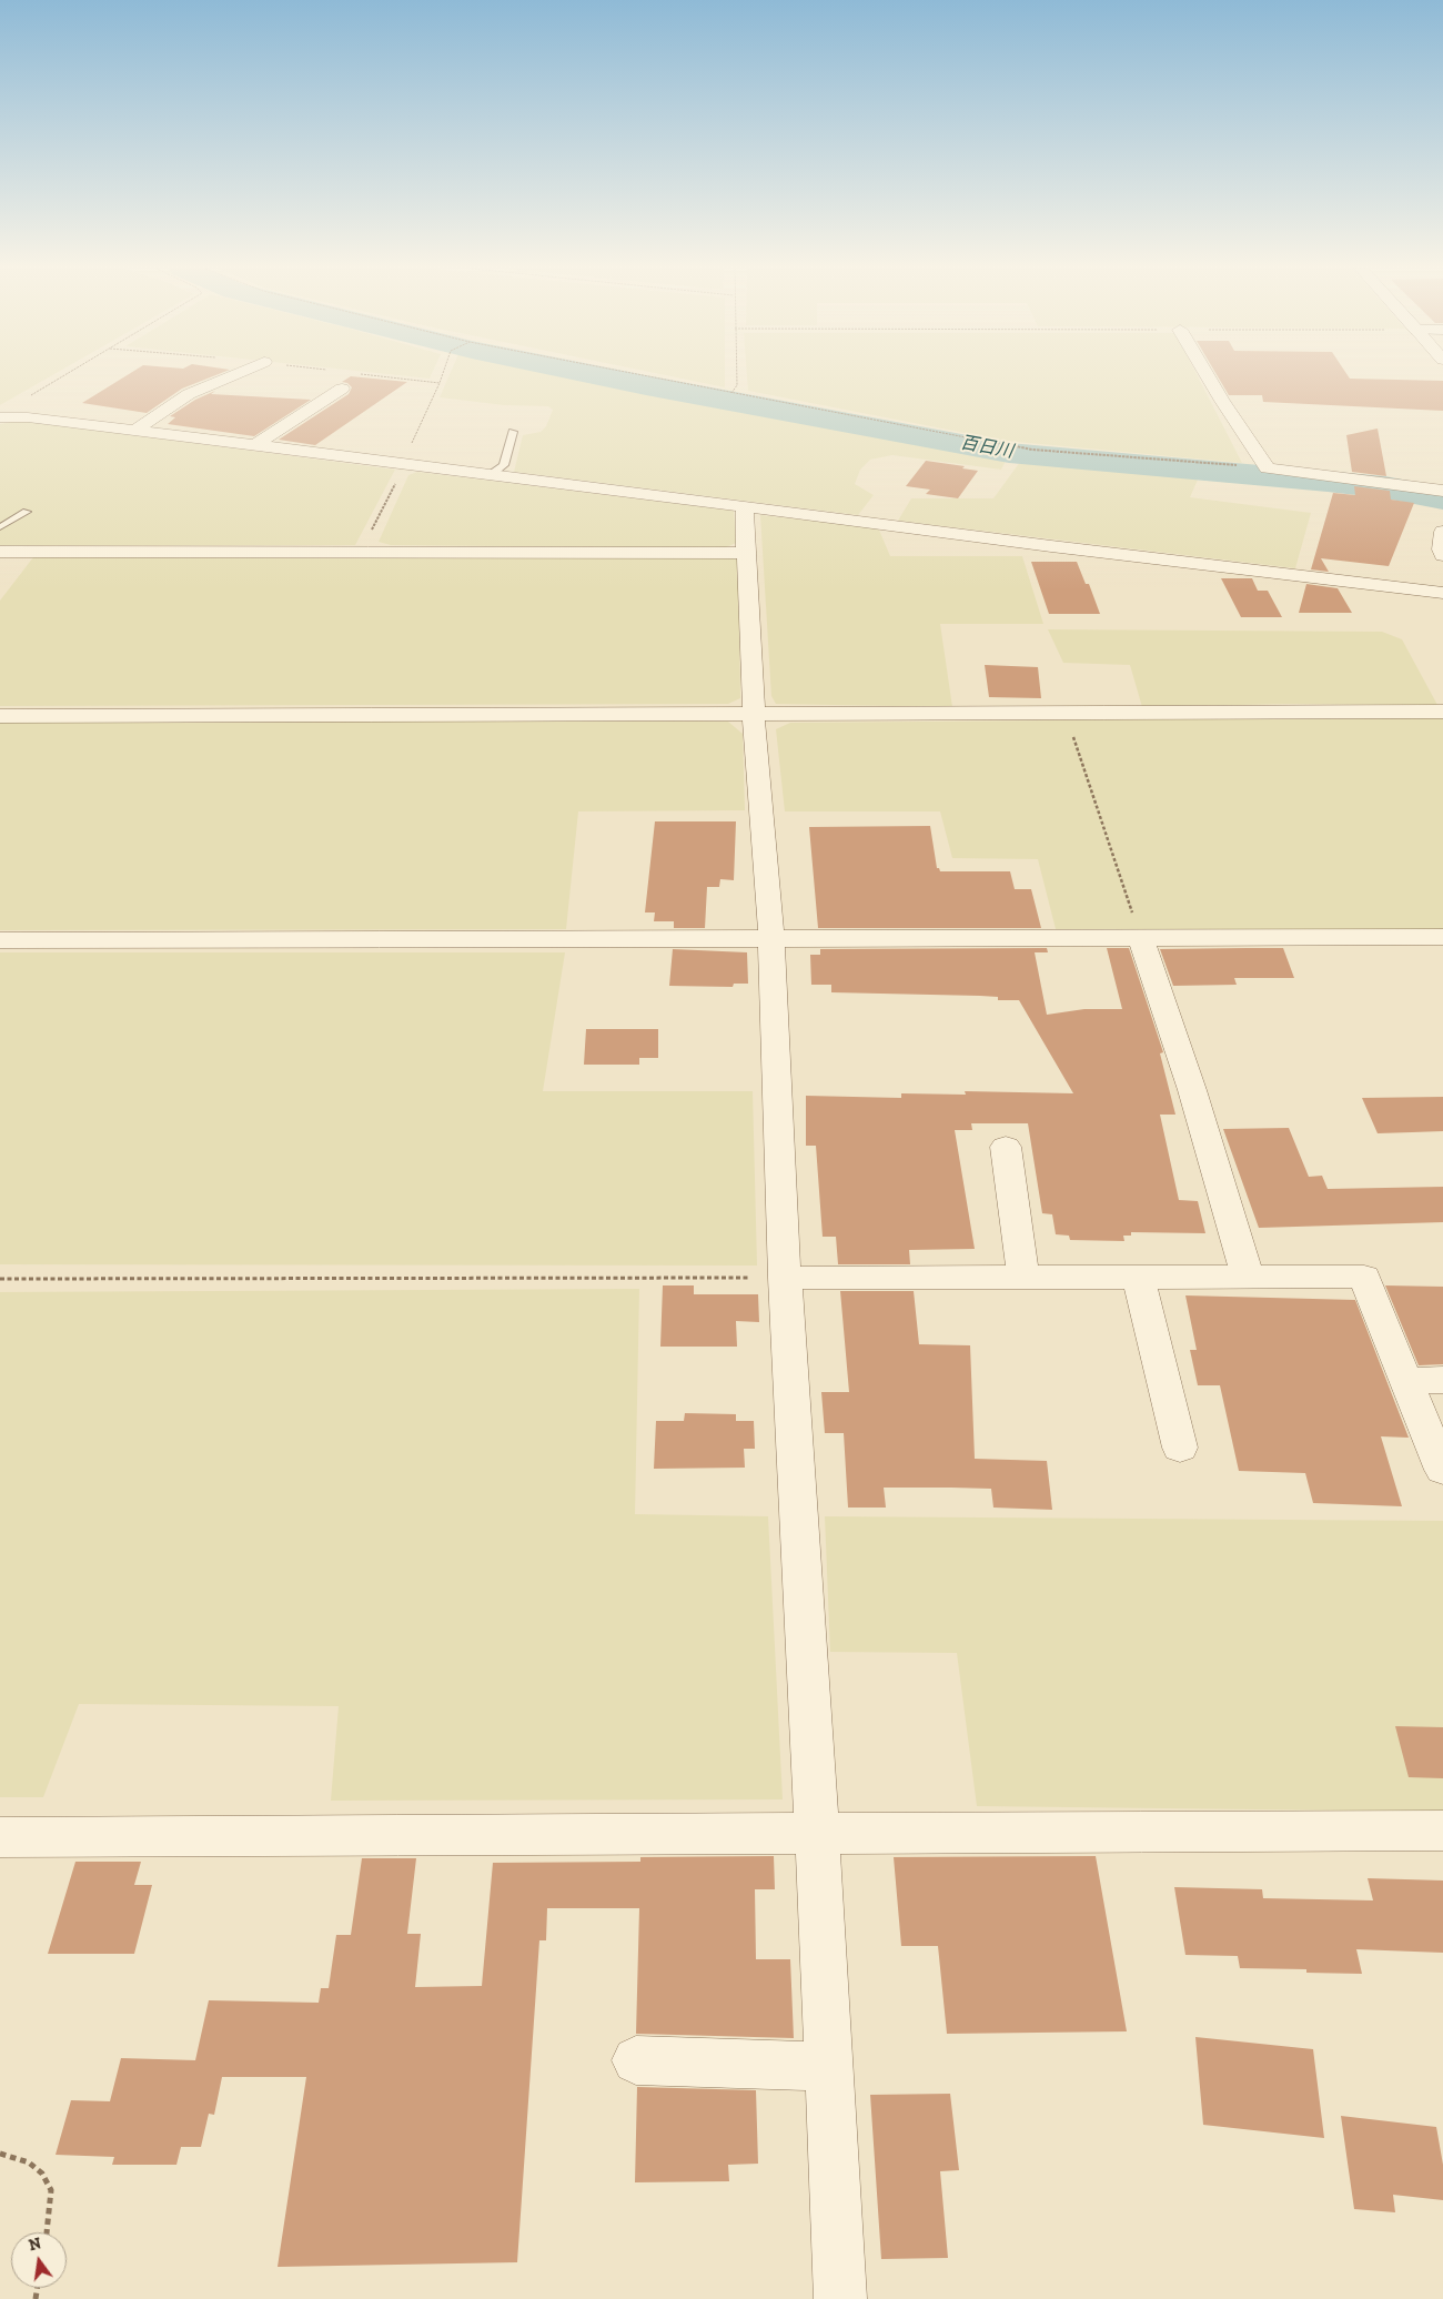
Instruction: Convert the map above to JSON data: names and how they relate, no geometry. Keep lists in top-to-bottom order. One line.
{"water":["百日川"],"north":"top"}
